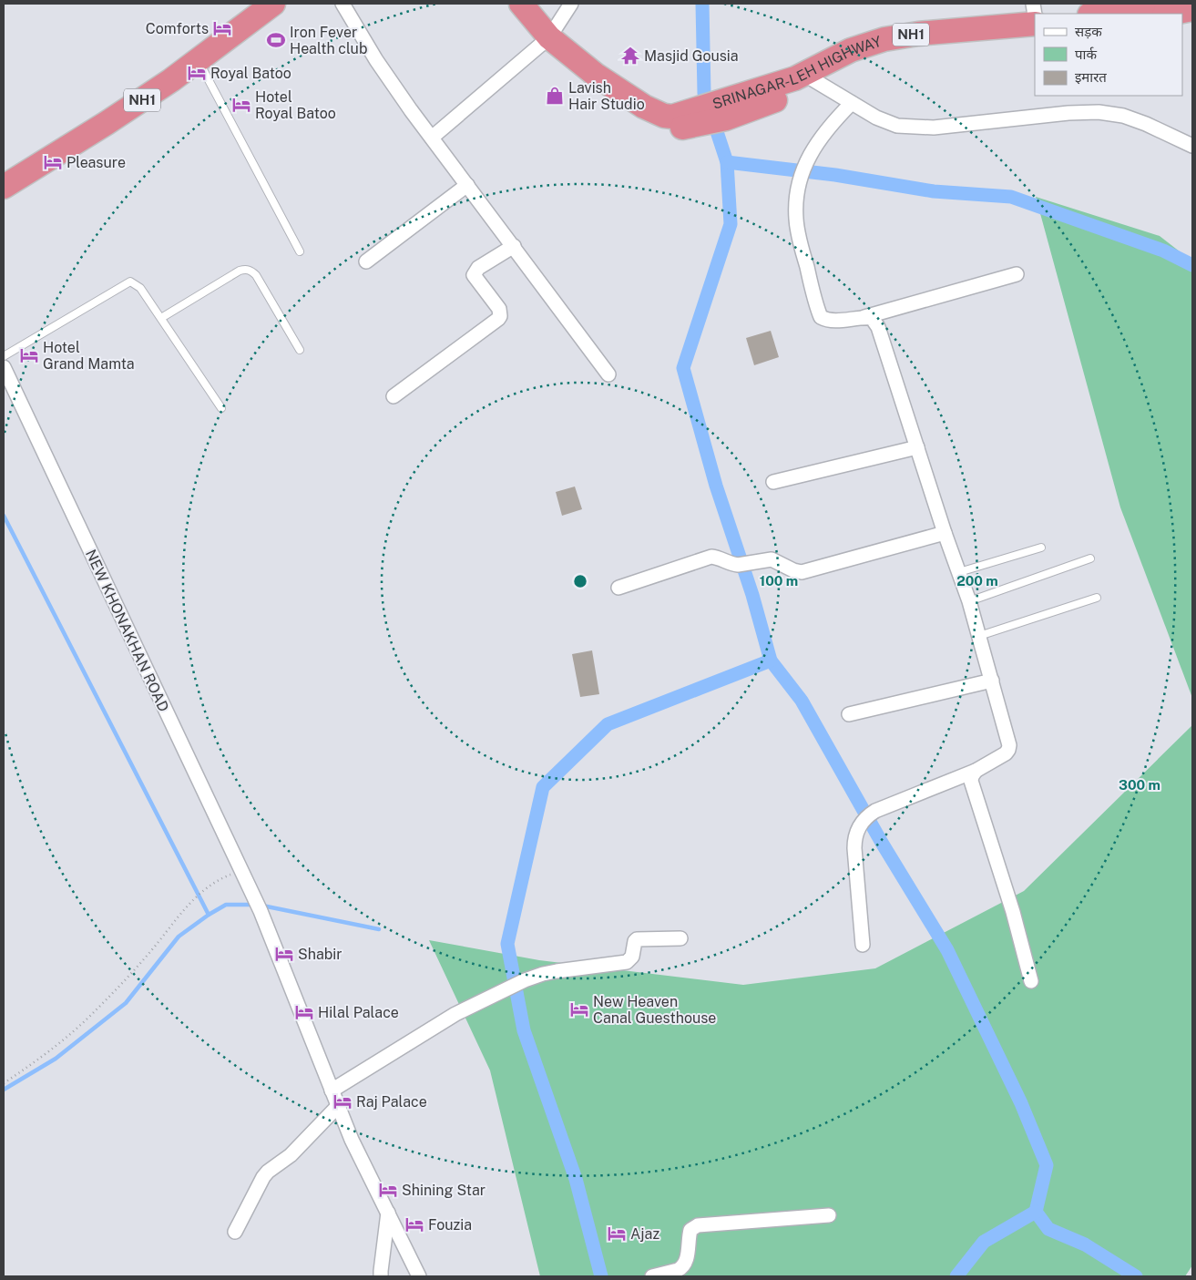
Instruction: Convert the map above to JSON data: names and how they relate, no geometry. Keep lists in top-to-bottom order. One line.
{"streets":{"highway":["NH1","SRINAGAR-LEH HIGHWAY"],"street":["NEW KHONAKHAN ROAD"]},"crossings":[["NH1","SRINAGAR-LEH HIGHWAY"]],"places":{"hotel":["Comforts","Royal Batoo","Hotel Royal Batoo","Pleasure","Hotel Grand Mamta","Shabir","New Heaven Canal Guesthouse","Hilal Palace","Raj Palace","Shining Star","Fouzia","Ajaz"],"sports":["Iron Fever Health club"],"temple":["Masjid Gousia"],"shop":["Lavish Hair Studio"]},"legend":["सड़क","पार्क","इमारत"],"rings":["100 m","200 m","300 m"]}
